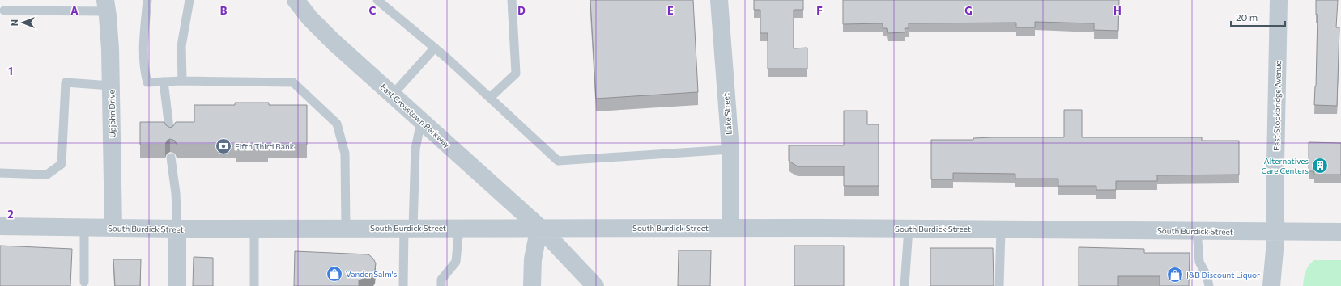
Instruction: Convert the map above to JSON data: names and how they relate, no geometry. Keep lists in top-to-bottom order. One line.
{"streets":{"street":["East Stockbridge Avenue","Upjohn Drive","Lake Street","East Crosstown Parkway","South Burdick Street"]},"crossings":[["East Stockbridge Avenue","South Burdick Street"],["Upjohn Drive","South Burdick Street"],["Lake Street","South Burdick Street"],["East Crosstown Parkway","South Burdick Street"]],"places":{"bank":["Fifth Third Bank"],"building":["Alternatives Care Centers"],"shop":["Vander Salm's","J&B Discount Liquor"]},"scale_bar":"20 m","north":"left","grid":{"columns":["A","B","C","D","E","F","G","H"],"rows":["1","2"]}}
